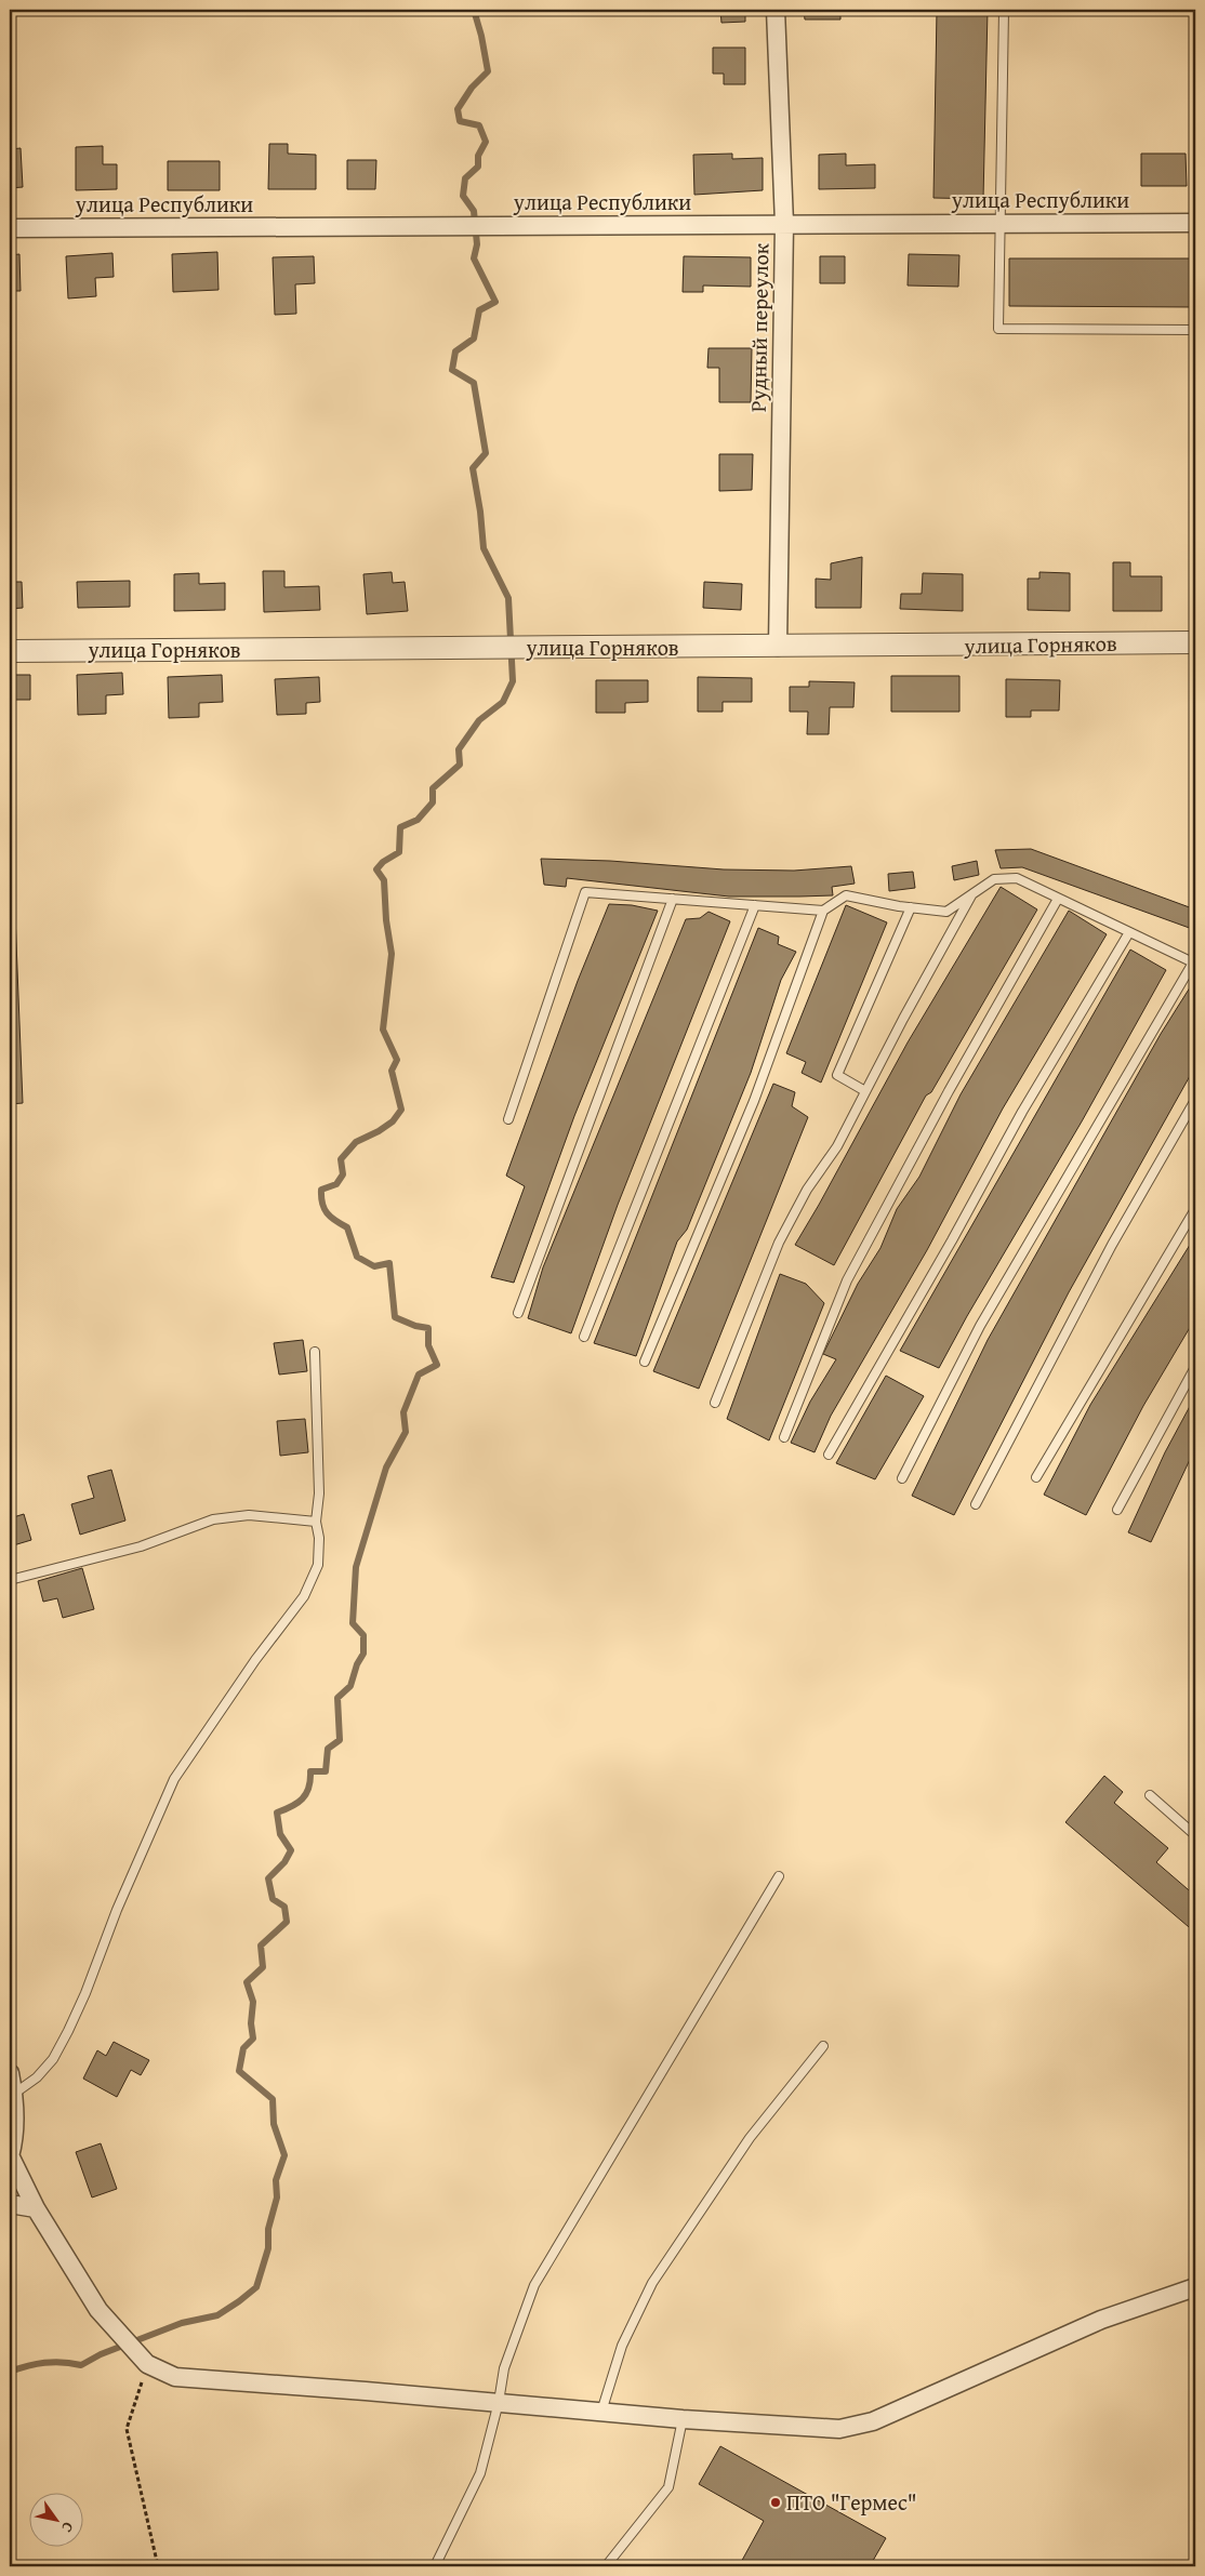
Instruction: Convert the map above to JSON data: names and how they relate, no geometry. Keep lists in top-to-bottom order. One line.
{"streets":{"street":["улица Республики","Рудный переулок","улица Горняков"]},"crossings":[["улица Республики","Рудный переулок"],["Рудный переулок","улица Горняков"]],"places":["ПТО \"Гермес\""],"north":"bottom right"}
